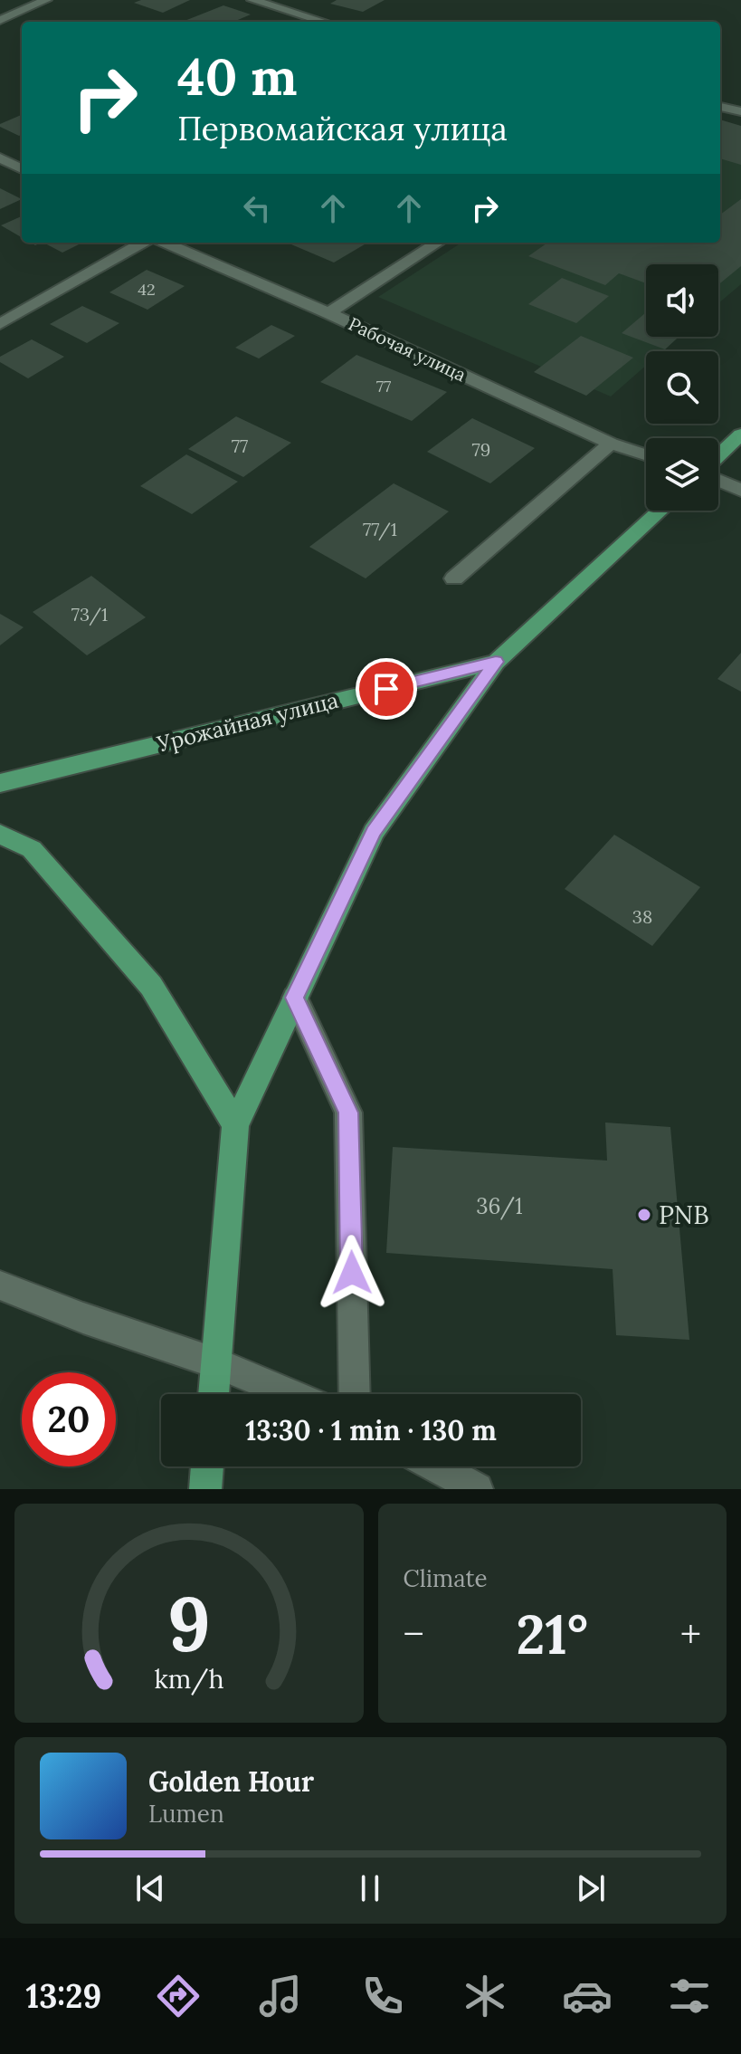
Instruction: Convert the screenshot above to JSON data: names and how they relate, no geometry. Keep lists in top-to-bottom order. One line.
{"streets":{"main road":["Урожайная улица"],"street":["Рабочая улица"]},"places":["PNB"],"house_numbers":["42","77","77","79","77/1","73/1","38","36/1"],"page":{"turn":["40 m","Первомайская улица"],"limit":"20","trip":"13:30 · 1 min · 130 m","tile":"Climate","heat":["−","21°","+"],"song":["Golden Hour","Lumen"],"tabs":"13:29","gauge":["9","km/h"]}}
